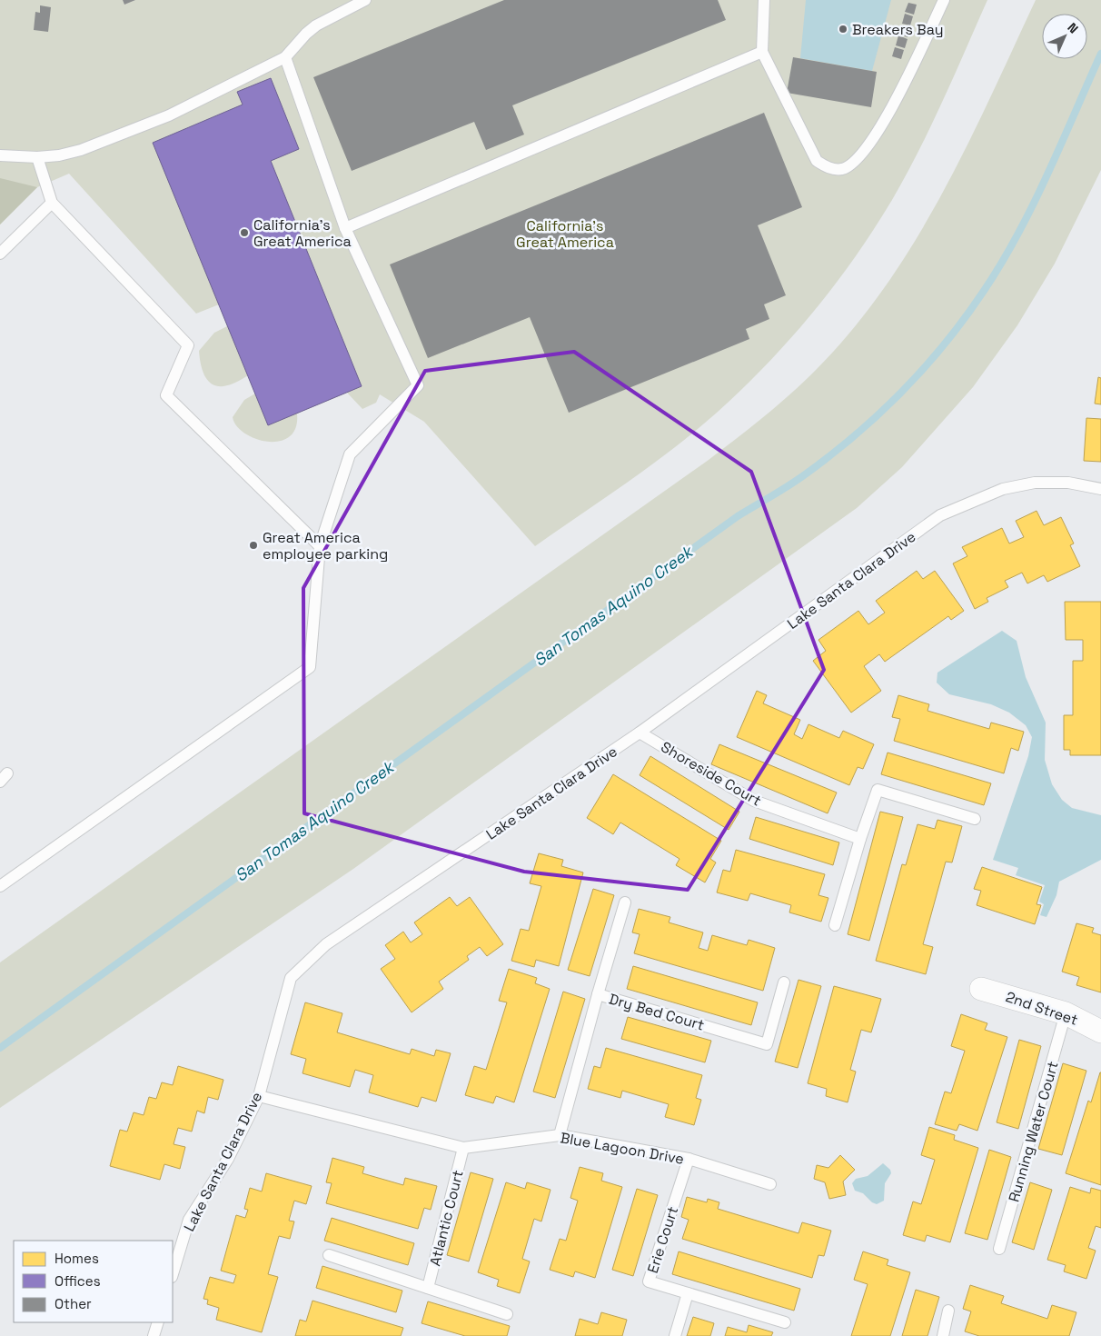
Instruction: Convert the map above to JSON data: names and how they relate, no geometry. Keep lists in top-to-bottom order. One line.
{"streets":{"street":["2nd Street"],"lane":["Lake Santa Clara Drive","Shoreside Court","Dry Bed Court","Running Water Court","Blue Lagoon Drive","Atlantic Court","Erie Court"]},"crossings":[["Lake Santa Clara Drive","Shoreside Court"],["Lake Santa Clara Drive","Blue Lagoon Drive"],["2nd Street","Running Water Court"],["Dry Bed Court","Blue Lagoon Drive"],["Blue Lagoon Drive","Atlantic Court"],["Blue Lagoon Drive","Erie Court"]],"water":["San Tomas Aquino Creek"],"parks":["California's Great America"],"places":["Breakers Bay","California’s Great America","Great America employee parking"],"legend":["Homes","Offices","Other"],"north":"top right"}
